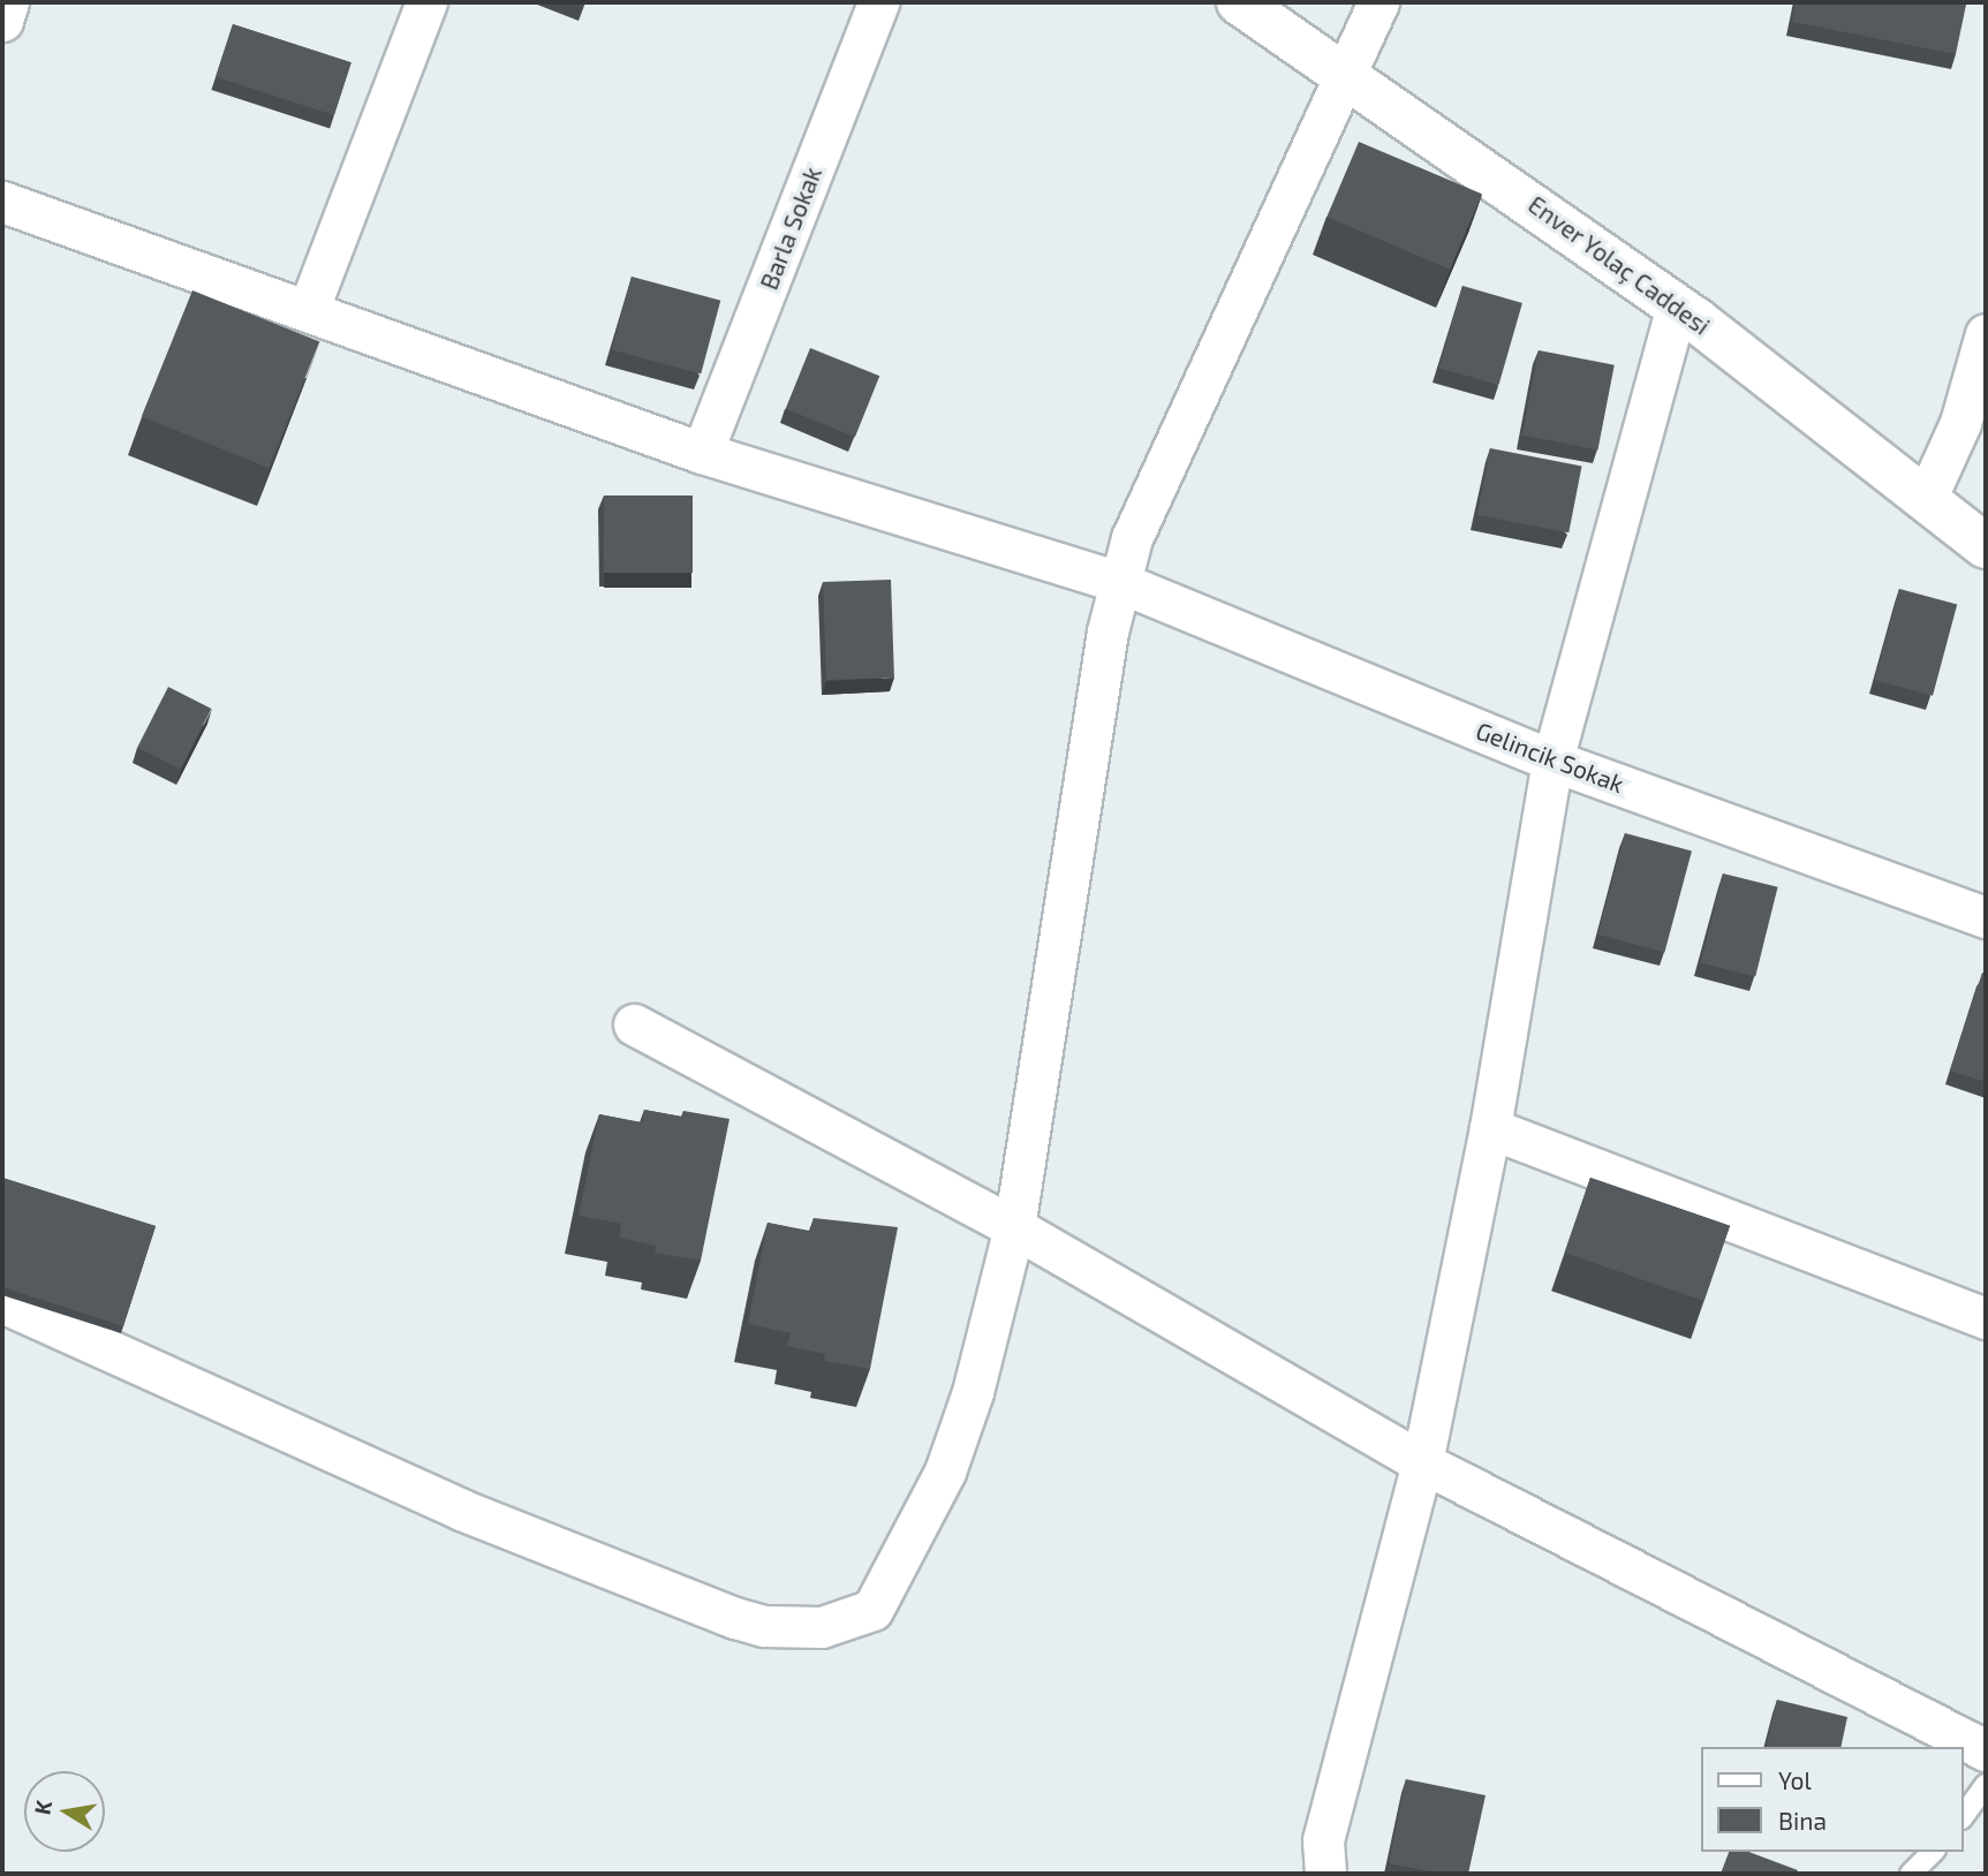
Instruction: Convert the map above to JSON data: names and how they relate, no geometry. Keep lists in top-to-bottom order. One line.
{"streets":{"street":["Barla Sokak","Enver Yolaç Caddesi","Gelincik Sokak"]},"crossings":[["Barla Sokak","Gelincik Sokak"]],"legend":["Yol","Bina"],"north":"left"}
